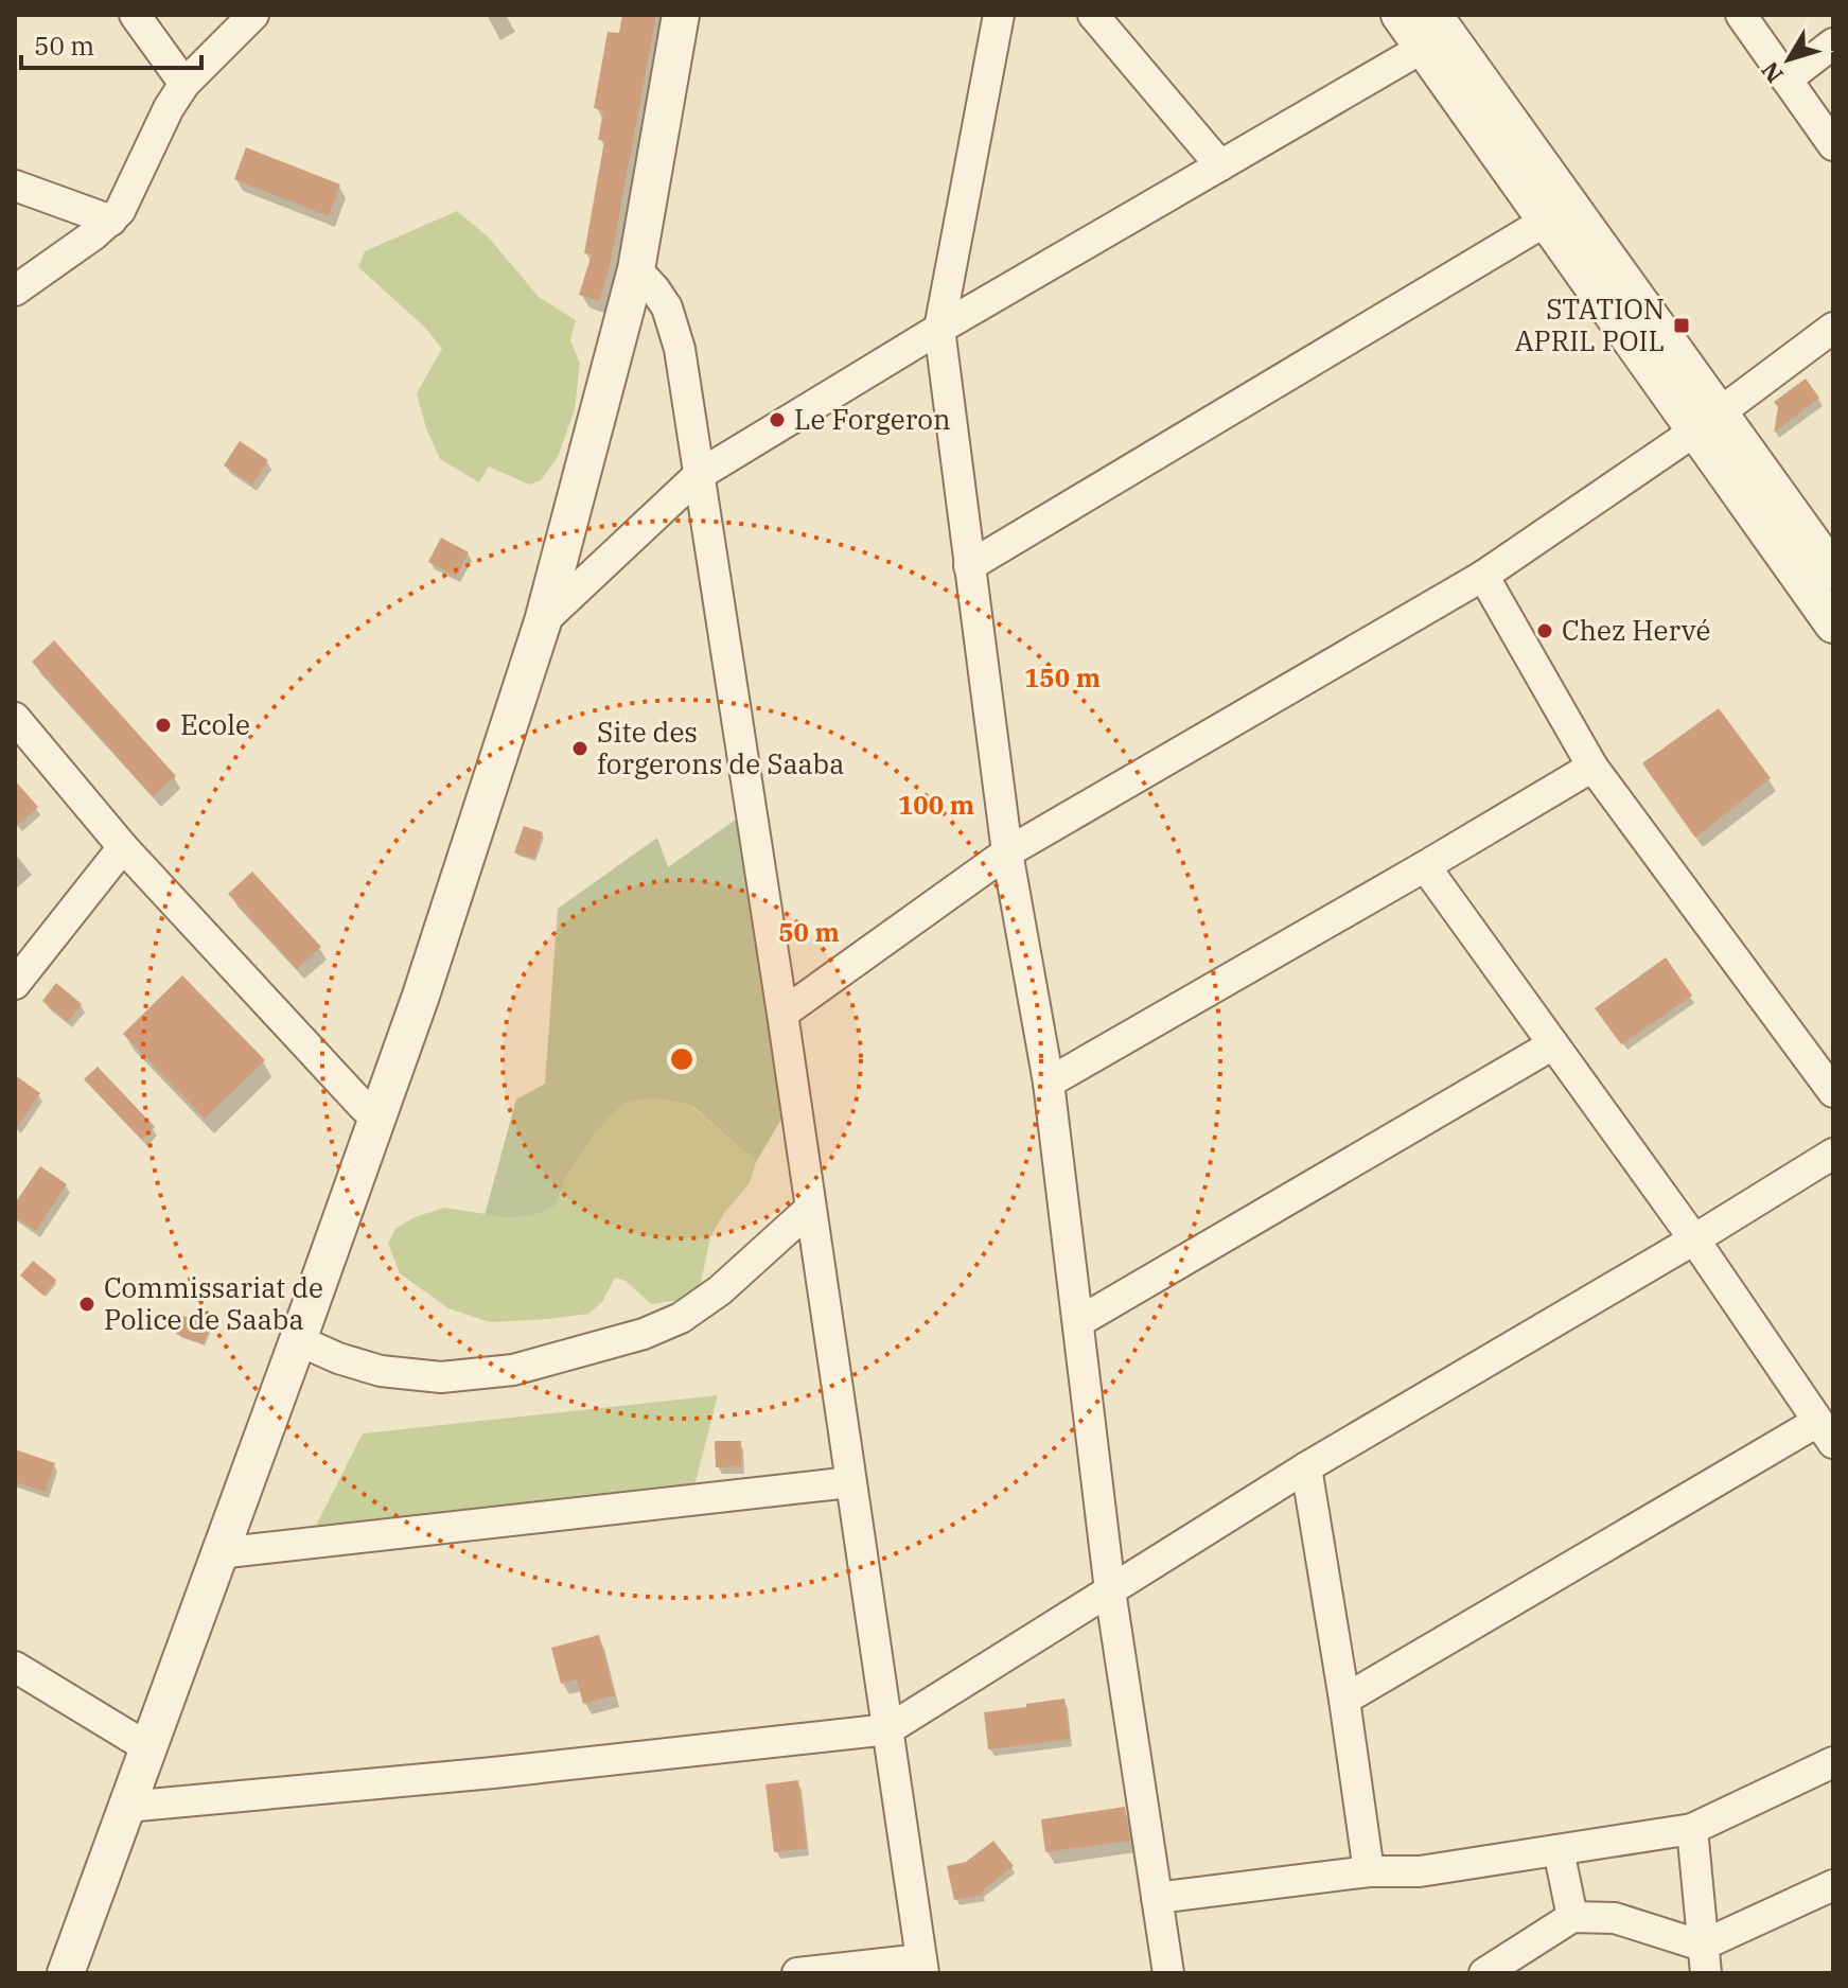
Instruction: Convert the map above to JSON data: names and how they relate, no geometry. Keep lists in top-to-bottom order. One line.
{"places":{"transit":["STATION APRIL POIL"],"other":["Le Forgeron","Chez Hervé","Ecole","Site des forgerons de Saaba","Commissariat de Police de Saaba"]},"scale_bar":"50 m","north":"bottom left","rings":["150 m","100 m","50 m"]}
